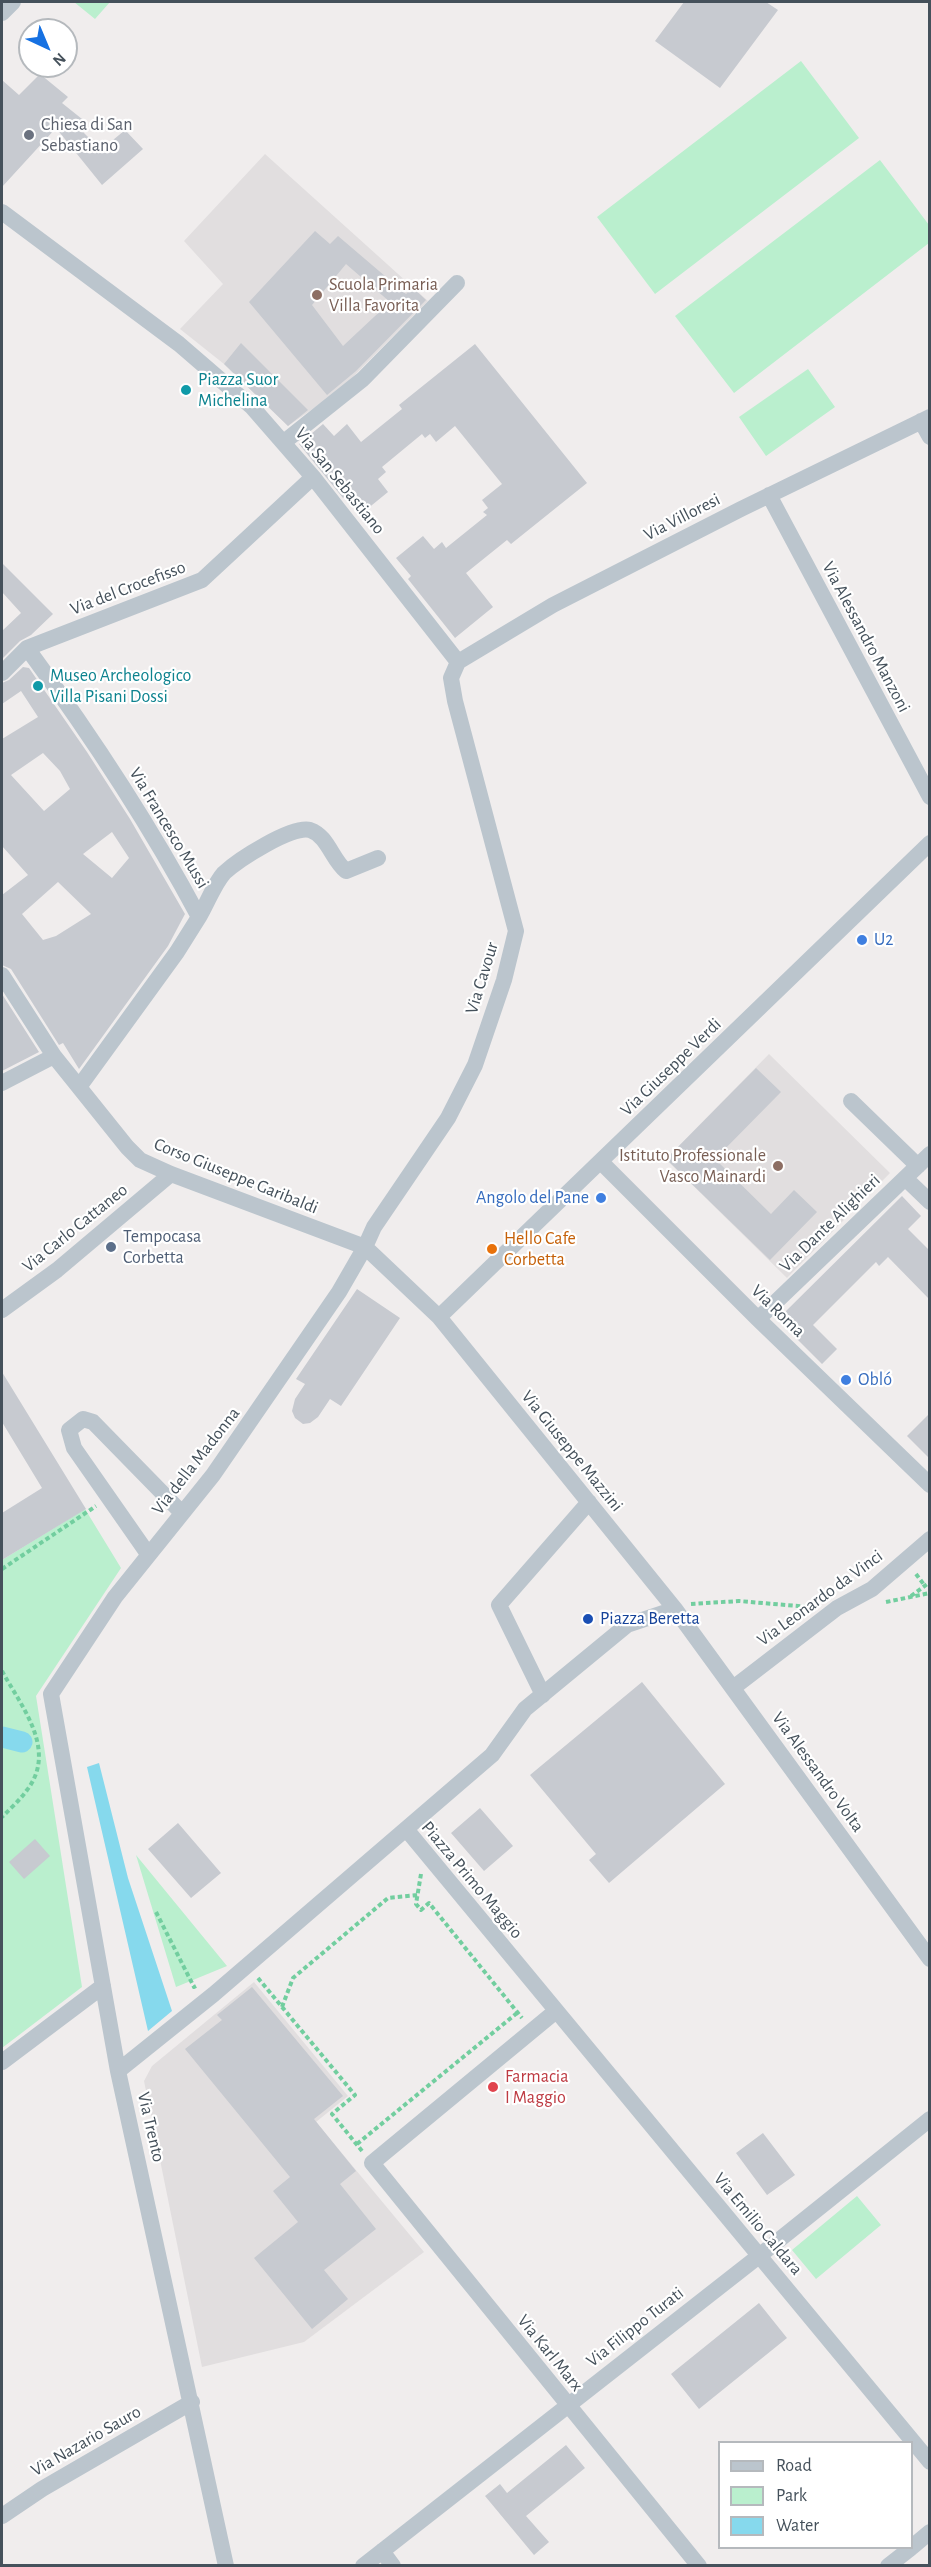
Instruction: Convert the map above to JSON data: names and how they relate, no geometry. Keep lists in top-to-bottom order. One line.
{"streets":{"street":["Via San Sebastiano","Via Villoresi","Via del Crocefisso","Via Alessandro Manzoni","Via Francesco Mussi","Via Cavour","Via Giuseppe Verdi","Corso Giuseppe Garibaldi","Via Dante Alighieri","Via Carlo Cattaneo","Via Roma","Via Giuseppe Mazzini","Via della Madonna","Via Leonardo da Vinci","Via Alessandro Volta","Piazza Primo Maggio","Via Trento","Via Emilio Caldara","Via Filippo Turati","Via Karl Marx","Via Nazario Sauro"]},"crossings":[["Via San Sebastiano","Via Villoresi"],["Via San Sebastiano","Via del Crocefisso"],["Via San Sebastiano","Via Cavour"],["Via Villoresi","Via Alessandro Manzoni"],["Via Villoresi","Via Cavour"],["Via del Crocefisso","Via Francesco Mussi"],["Via Francesco Mussi","Corso Giuseppe Garibaldi"],["Via Cavour","Corso Giuseppe Garibaldi"],["Via Cavour","Via Giuseppe Mazzini"],["Via Cavour","Via della Madonna"],["Via Giuseppe Verdi","Via Roma"],["Via Giuseppe Verdi","Via Giuseppe Mazzini"],["Corso Giuseppe Garibaldi","Via Carlo Cattaneo"],["Corso Giuseppe Garibaldi","Via Giuseppe Mazzini"],["Corso Giuseppe Garibaldi","Via della Madonna"],["Via Dante Alighieri","Via Roma"],["Via Giuseppe Mazzini","Via della Madonna"],["Via Giuseppe Mazzini","Via Alessandro Volta"],["Via della Madonna","Via Trento"],["Via Leonardo da Vinci","Via Alessandro Volta"],["Piazza Primo Maggio","Via Trento"],["Piazza Primo Maggio","Via Emilio Caldara"],["Via Trento","Via Nazario Sauro"],["Via Emilio Caldara","Via Filippo Turati"],["Via Filippo Turati","Via Karl Marx"]],"places":["Chiesa di San Sebastiano","Scuola Primaria Villa Favorita","Piazza Suor Michelina","Museo Archeologico Villa Pisani Dossi","U2","Istituto Professionale Vasco Mainardi","Angolo del Pane","Tempocasa Corbetta","Hello Cafe Corbetta","Obló","Piazza Beretta","Farmacia I Maggio"],"legend":["Road","Park","Water"],"north":"bottom right"}
